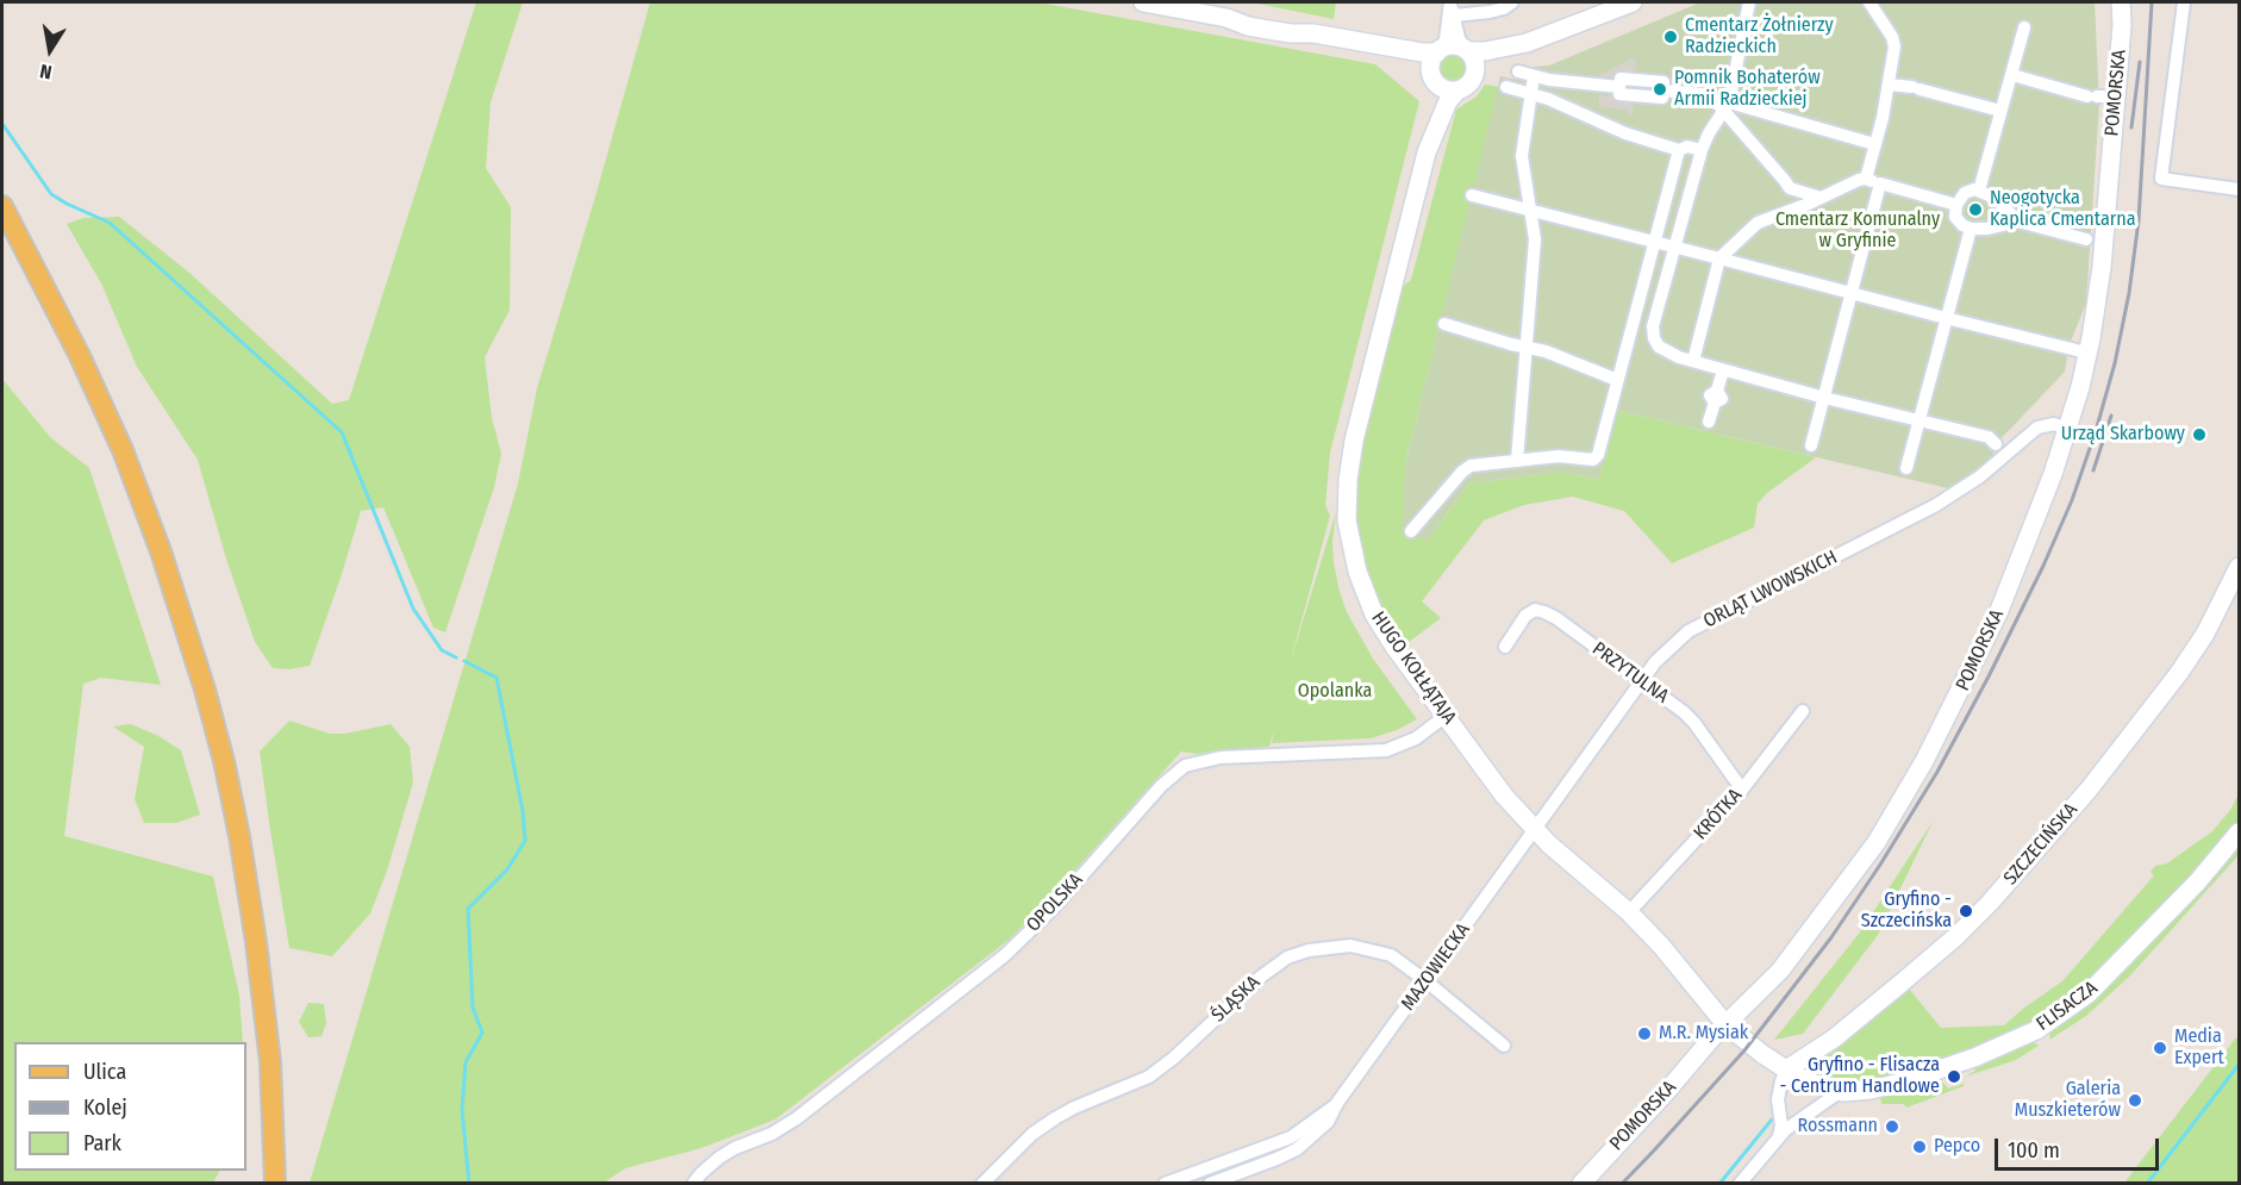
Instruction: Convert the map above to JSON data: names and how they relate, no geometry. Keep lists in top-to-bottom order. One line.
{"streets":{"street":["POMORSKA","ORLĄT LWOWSKICH","HUGO KOŁŁĄTAJA","PRZYTULNA","KRÓTKA","SZCZECIŃSKA","OPOLSKA","MAZOWIECKA","ŚLĄSKA","FLISACZA"]},"crossings":[["POMORSKA","ORLĄT LWOWSKICH"],["POMORSKA","HUGO KOŁŁĄTAJA"],["ORLĄT LWOWSKICH","HUGO KOŁŁĄTAJA"],["ORLĄT LWOWSKICH","PRZYTULNA"],["ORLĄT LWOWSKICH","MAZOWIECKA"],["HUGO KOŁŁĄTAJA","KRÓTKA"],["HUGO KOŁŁĄTAJA","SZCZECIŃSKA"],["HUGO KOŁŁĄTAJA","OPOLSKA"],["HUGO KOŁŁĄTAJA","MAZOWIECKA"],["HUGO KOŁŁĄTAJA","FLISACZA"],["PRZYTULNA","KRÓTKA"],["SZCZECIŃSKA","FLISACZA"],["MAZOWIECKA","ŚLĄSKA"]],"parks":["Cmentarz Komunalny w Gryfinie","Opolanka"],"places":["Cmentarz Żołnierzy Radzieckich","Pomnik Bohaterów Armii Radzieckiej","Neogotycka Kaplica Cmentarna","Urząd Skarbowy","Gryfino - Szczecińska","M.R. Mysiak","Media Expert","Gryfino - Flisacza - Centrum Handlowe","Galeria Muszkieterów","Rossmann","Pepco"],"legend":["Ulica","Kolej","Park"],"scale_bar":"100 m","north":"bottom"}
